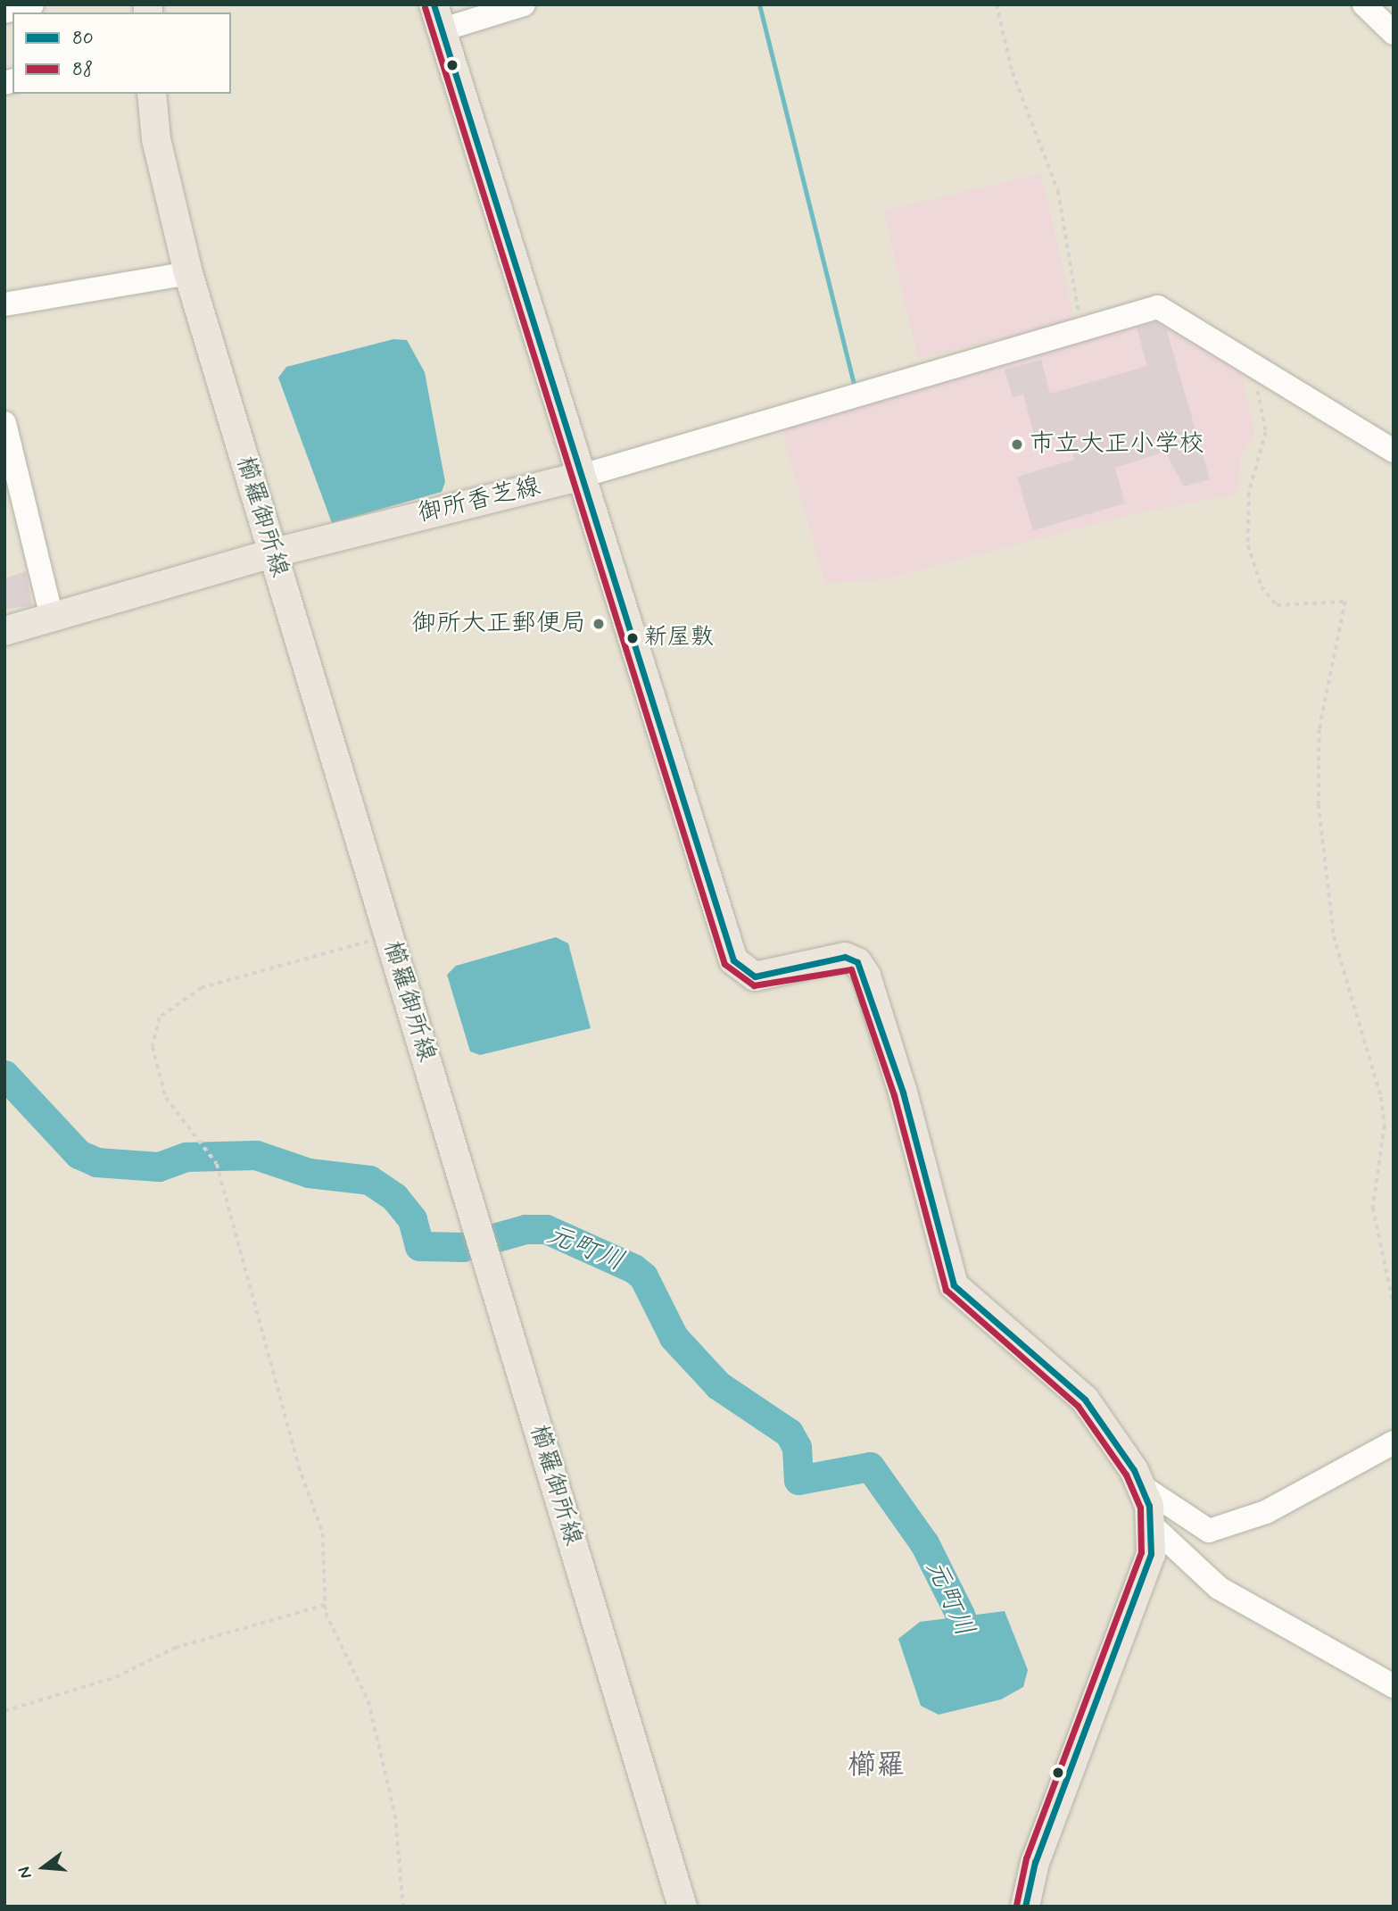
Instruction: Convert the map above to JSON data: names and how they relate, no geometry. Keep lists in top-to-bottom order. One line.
{"streets":{"main road":["御所香芝線","櫛羅御所線"]},"crossings":[["御所香芝線","櫛羅御所線"]],"districts":["櫛羅"],"water":["元町川"],"places":["市立大正小学校","御所大正郵便局","新屋敷"],"lines":["transit line 80","transit line 88"],"legend":["80","88"],"north":"left"}
